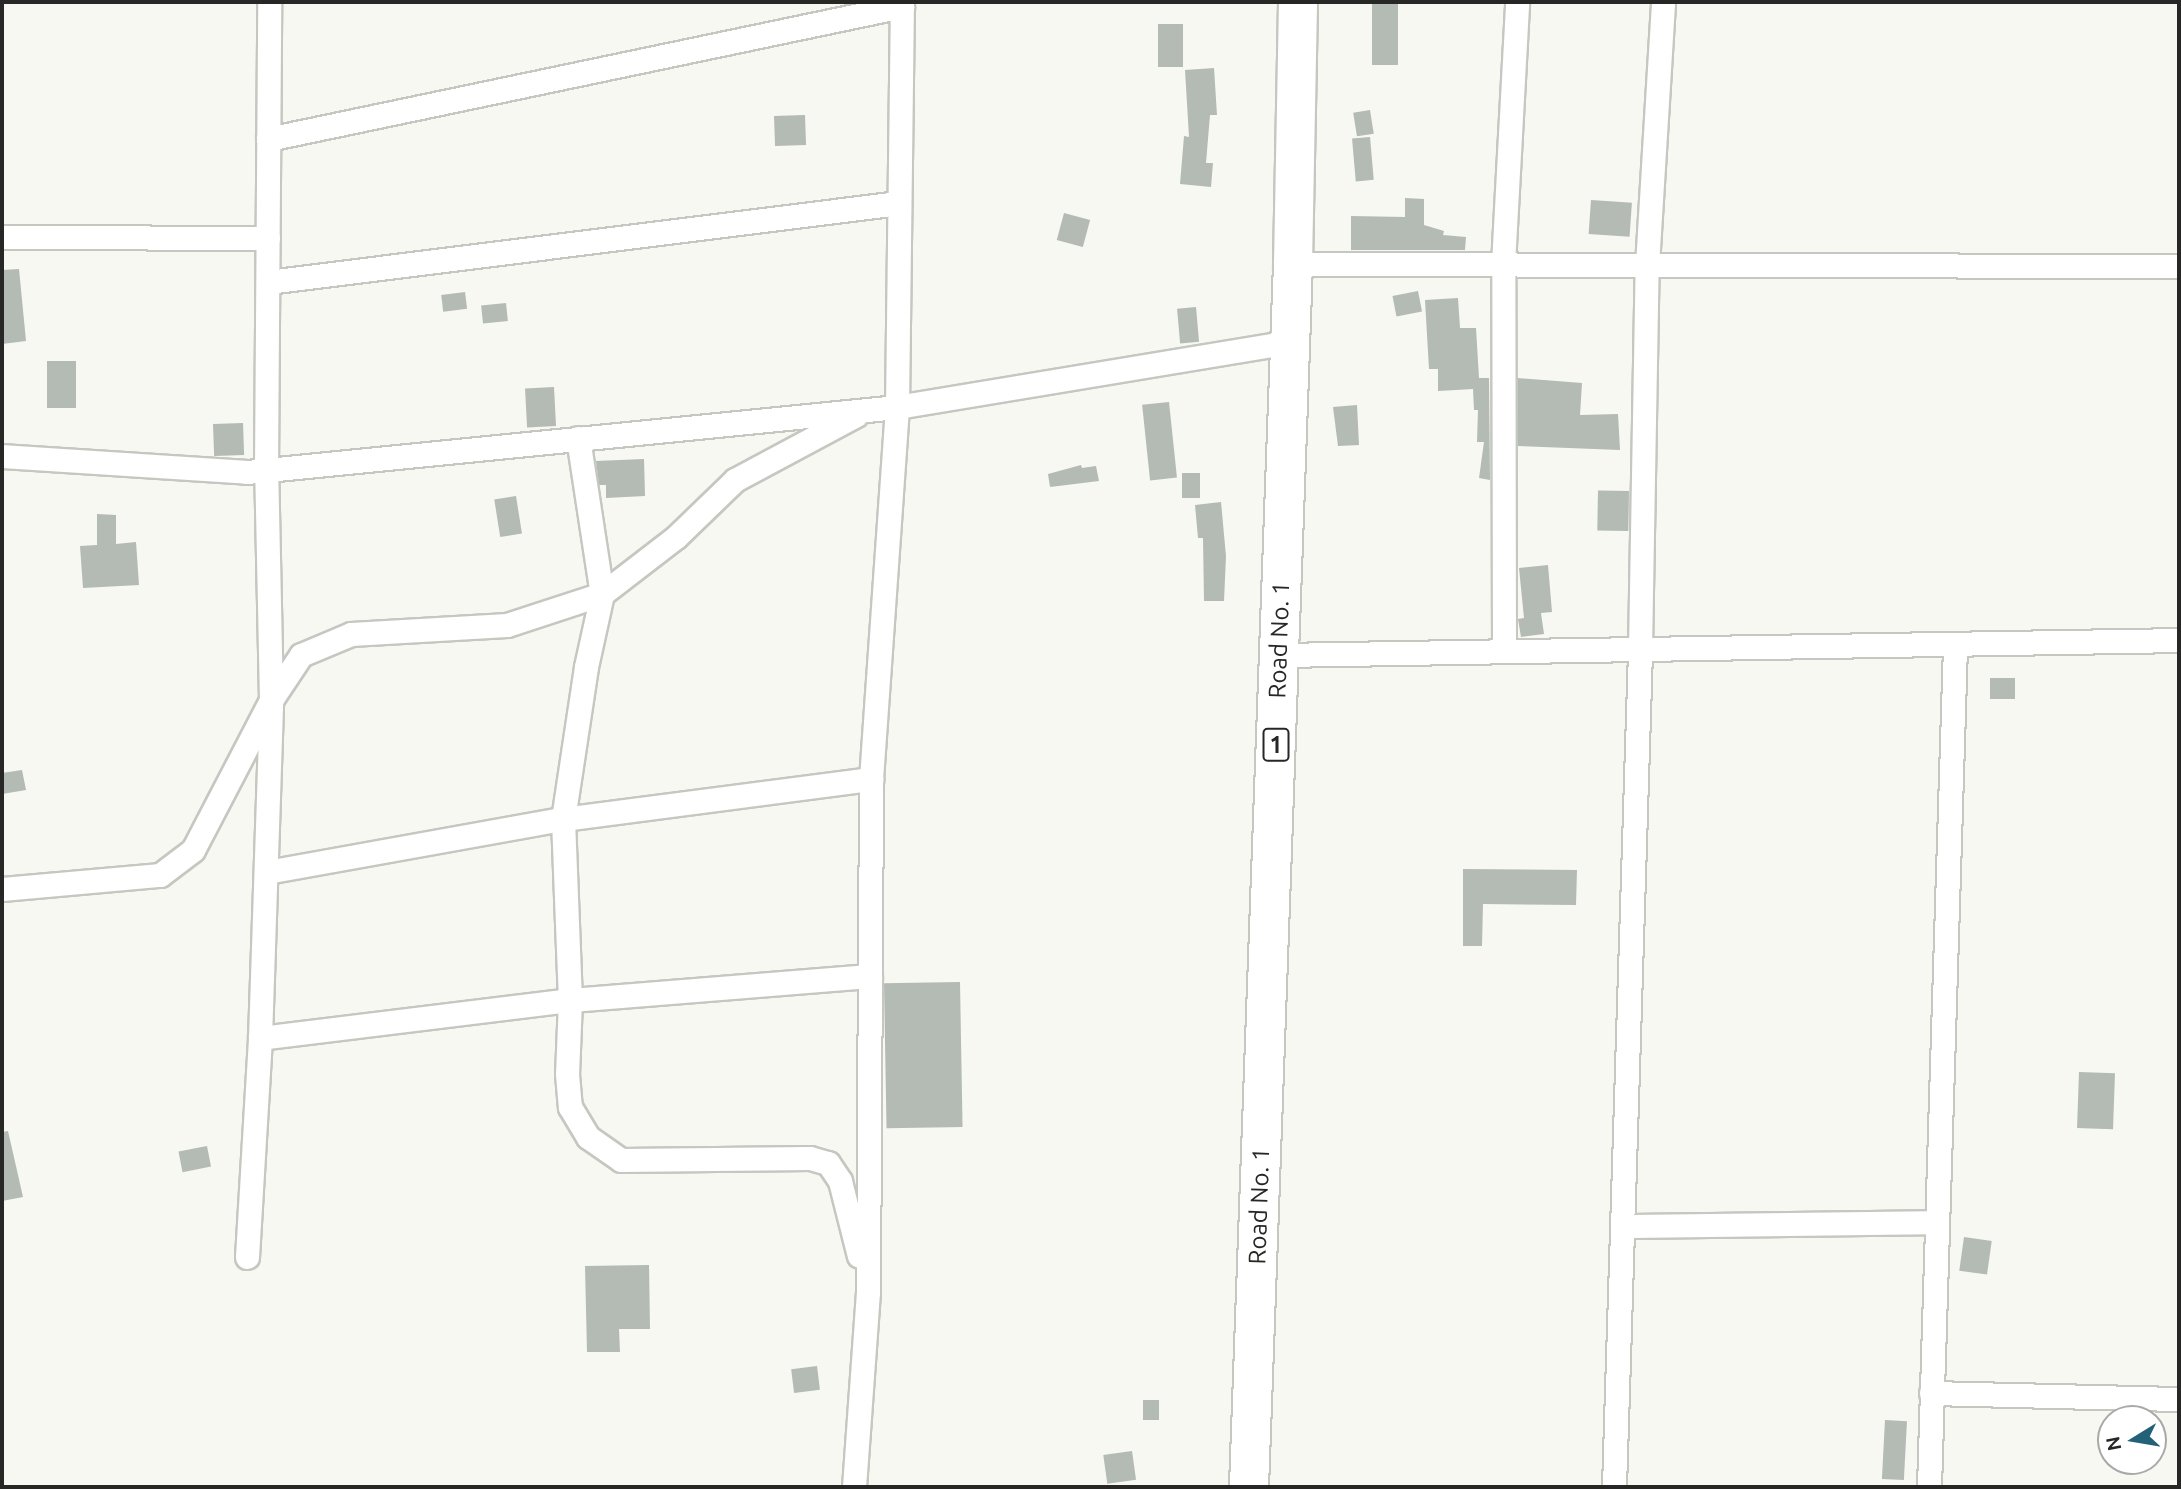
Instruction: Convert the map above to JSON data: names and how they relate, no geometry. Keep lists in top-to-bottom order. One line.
{"streets":{"highway":["Road No. 1","1"]},"north":"left"}
